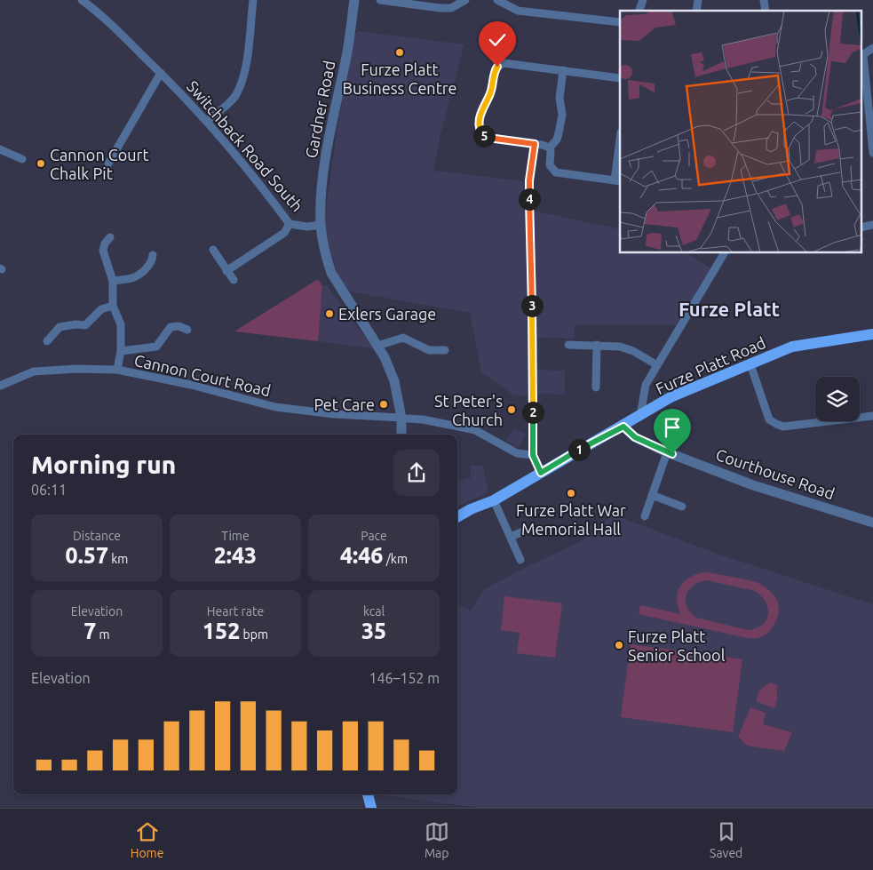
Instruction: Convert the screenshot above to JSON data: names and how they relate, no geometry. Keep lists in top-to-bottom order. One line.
{"streets":{"main road":["Furze Platt Road"],"street":["Gardner Road","Switchback Road South","Cannon Court Road","Courthouse Road"]},"crossings":[["Gardner Road","Switchback Road South"],["Furze Platt Road","Courthouse Road"]],"districts":["Furze Platt"],"places":["Furze Platt Business Centre","Cannon Court Chalk Pit","Exlers Garage","Pet Care","St Peter's Church","Furze Platt War Memorial Hall","Furze Platt Senior School"],"page":{"pins":["5","4","3","2","1"],"heading":["Morning run","06:11"],"stats":[["Distance","0.57 km"],["Time","2:43"],["Pace","4:46 /km"],["Elevation","7 m"],["Heart rate","152 bpm"],["kcal","35"]],"chart":["Elevation","146–152 m"],"tabs":["Home","Map","Saved"]}}
